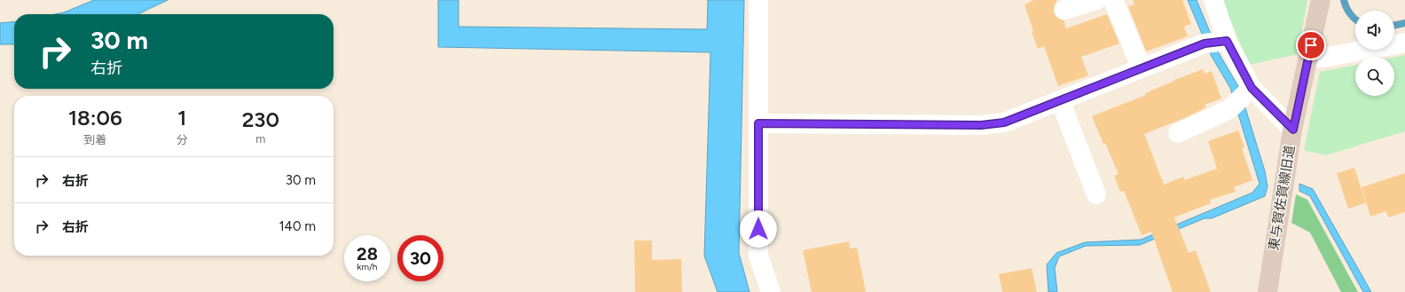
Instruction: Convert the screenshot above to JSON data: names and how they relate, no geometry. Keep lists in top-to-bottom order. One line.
{"streets":{"main road":["東与賀佐賀線旧道"]},"page":{"turn":["30 m","右折"],"eta":["18:06","到着","1","分","230","m"],"list":[{"name":"右折","value":"30 m"},{"name":"右折","value":"140 m"}],"speed":"28 km/h","limit":"30"}}
